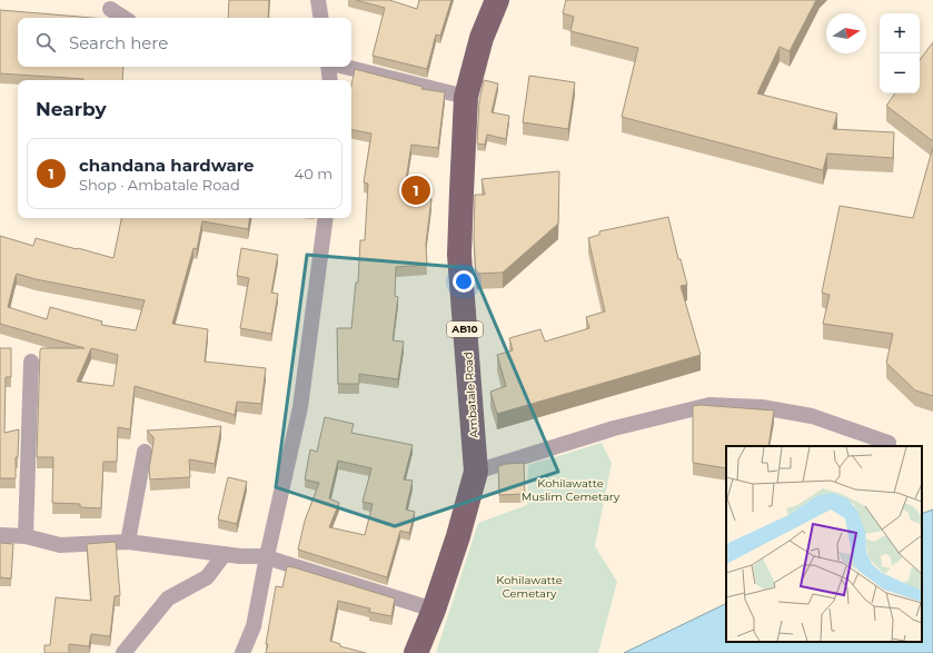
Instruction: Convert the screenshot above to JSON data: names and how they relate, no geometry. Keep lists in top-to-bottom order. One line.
{"streets":{"main road":["AB10","Ambatale Road"]},"parks":["Kohilawatte Muslim Cemetary","Kohilawatte Cemetary"],"north":"right","page":{"map_buttons":["+","−"],"search":"Search here","heading":"Nearby","list":[{"mark":"1","name":"chandana hardware","note":"Shop · Ambatale Road","value":"40 m"}],"pins":"1"}}
